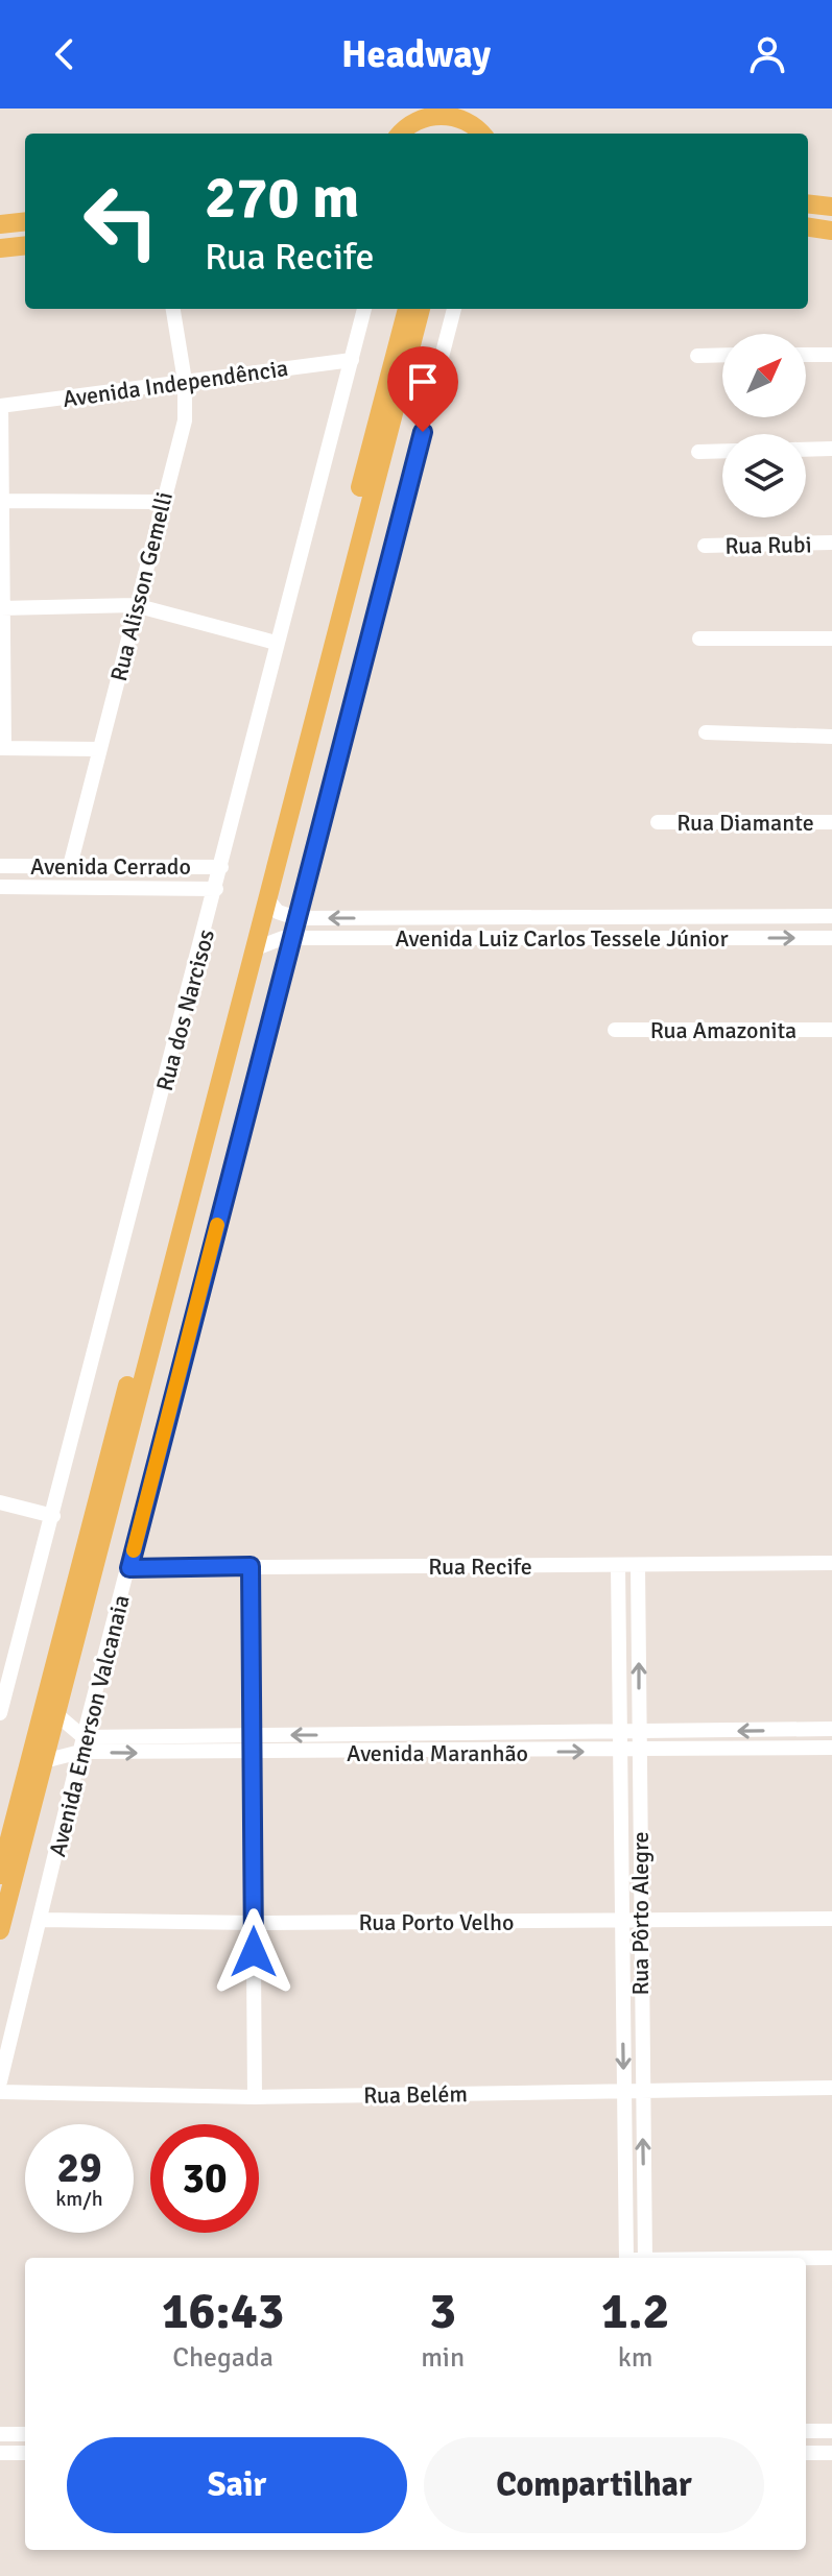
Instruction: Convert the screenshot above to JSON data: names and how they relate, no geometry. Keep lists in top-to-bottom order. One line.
{"streets":{"street":["Avenida Independência","Rua Rubi","Rua Alisson Gemelli","Rua Diamante","Avenida Cerrado","Avenida Luiz Carlos Tessele Júnior","Rua dos Narcisos","Rua Amazonita","Rua Recife","Avenida Emerson Valcanaia","Avenida Maranhão","Rua Pôrto Alegre","Rua Porto Velho","Rua Belém"]},"crossings":[["Avenida Independência","Rua Alisson Gemelli"],["Avenida Independência","Rua dos Narcisos"],["Rua Alisson Gemelli","Avenida Cerrado"],["Avenida Cerrado","Rua dos Narcisos"],["Avenida Luiz Carlos Tessele Júnior","Avenida Emerson Valcanaia"],["Rua Recife","Avenida Emerson Valcanaia"],["Rua Recife","Rua Pôrto Alegre"],["Avenida Emerson Valcanaia","Avenida Maranhão"],["Avenida Emerson Valcanaia","Rua Porto Velho"],["Avenida Maranhão","Rua Pôrto Alegre"],["Rua Pôrto Alegre","Rua Porto Velho"],["Rua Pôrto Alegre","Rua Belém"]],"north":"top right","page":{"header":"Headway","turn":["270 m","Rua Recife"],"speed":"29 km/h","limit":"30","eta":["16:43","Chegada","3","min","1.2","km"],"buttons":["Sair","Compartilhar"]}}
